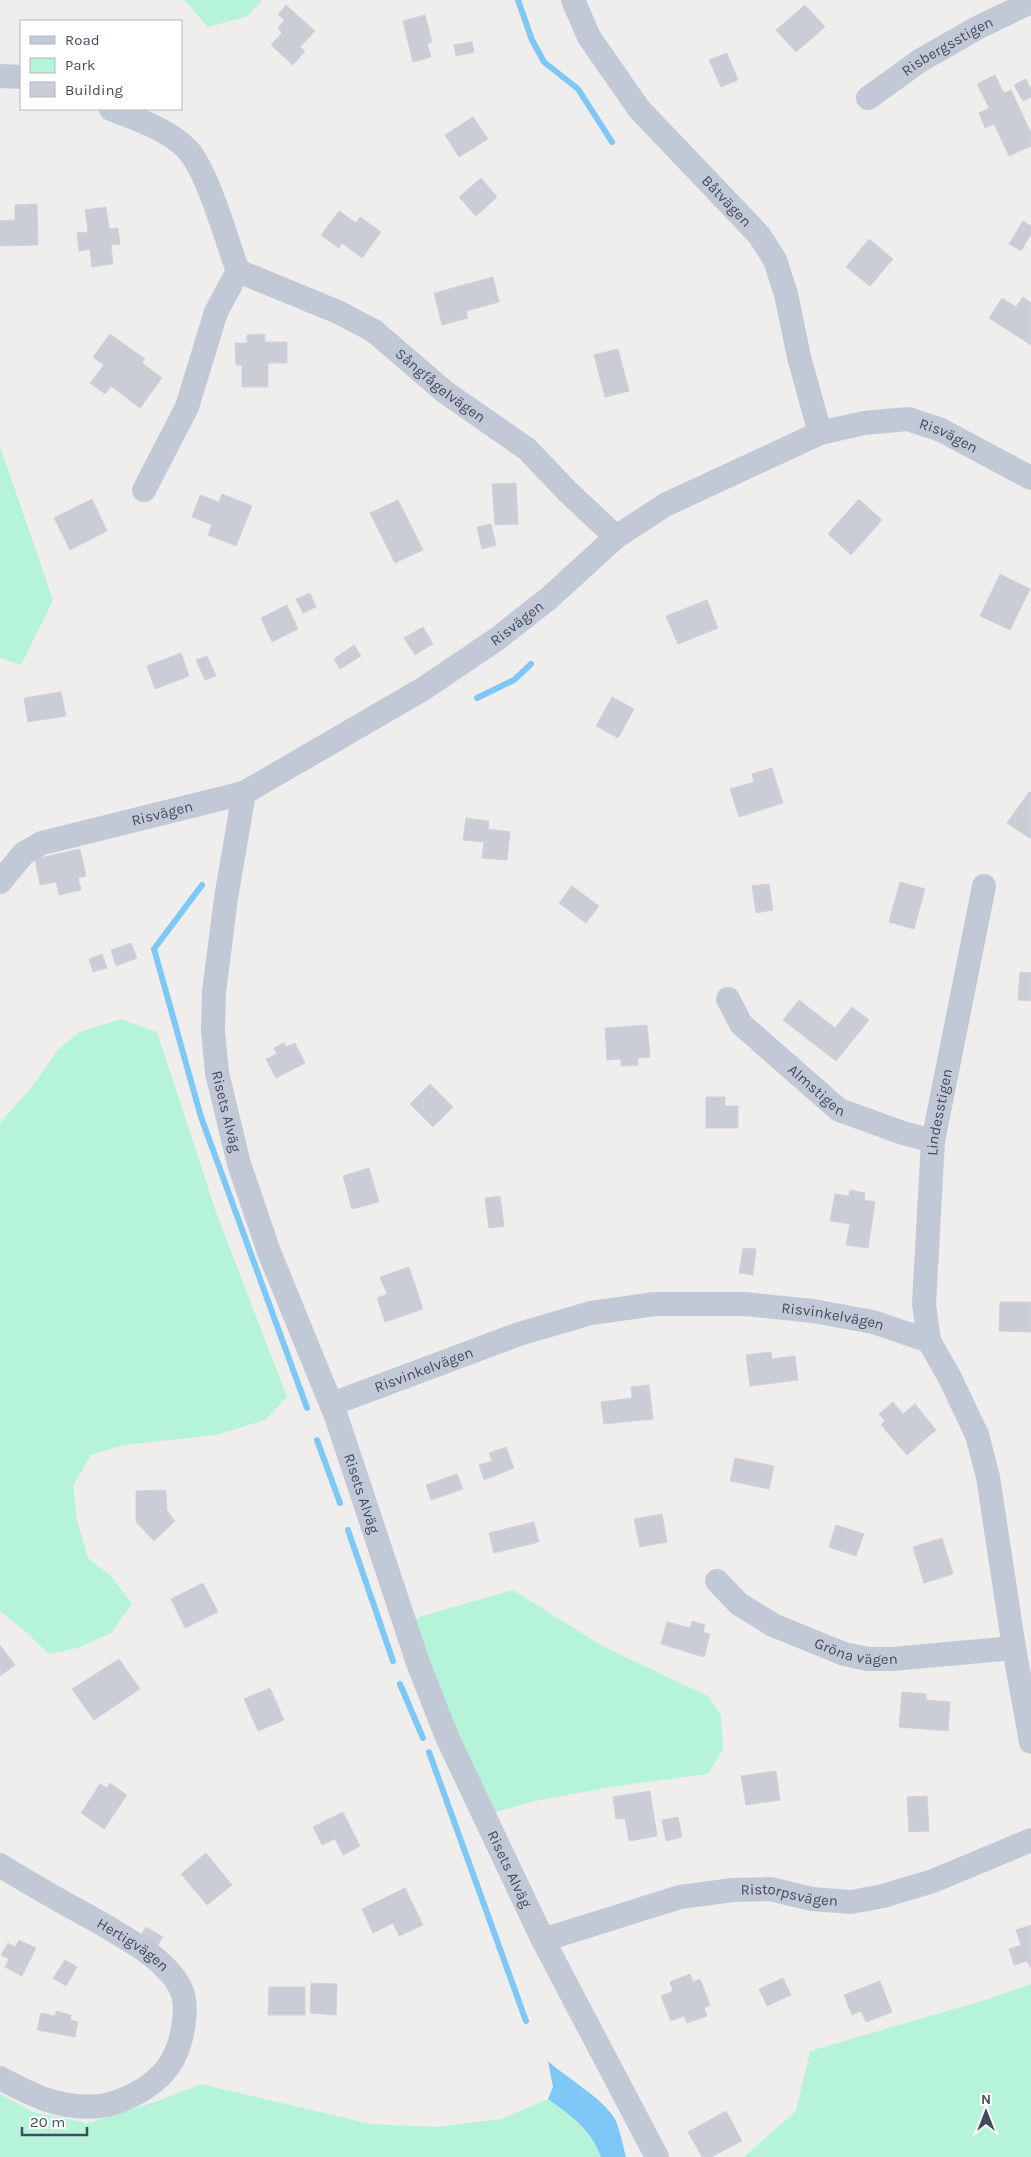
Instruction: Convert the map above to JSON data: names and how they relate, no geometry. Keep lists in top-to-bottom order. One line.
{"streets":{"street":["Risbergsstigen","Båtvägen","Sångfågelvägen","Risvägen","Almstigen","Risets Alväg","Lindesstigen","Risvinkelvägen","Gröna vägen","Ristorpsvägen","Hertigvägen"]},"crossings":[["Båtvägen","Risvägen"],["Sångfågelvägen","Risvägen"],["Risvägen","Risets Alväg"],["Almstigen","Lindesstigen"],["Risets Alväg","Risvinkelvägen"],["Risets Alväg","Ristorpsvägen"],["Lindesstigen","Risvinkelvägen"]],"legend":["Road","Park","Building"],"scale_bar":"20 m","north":"top"}
